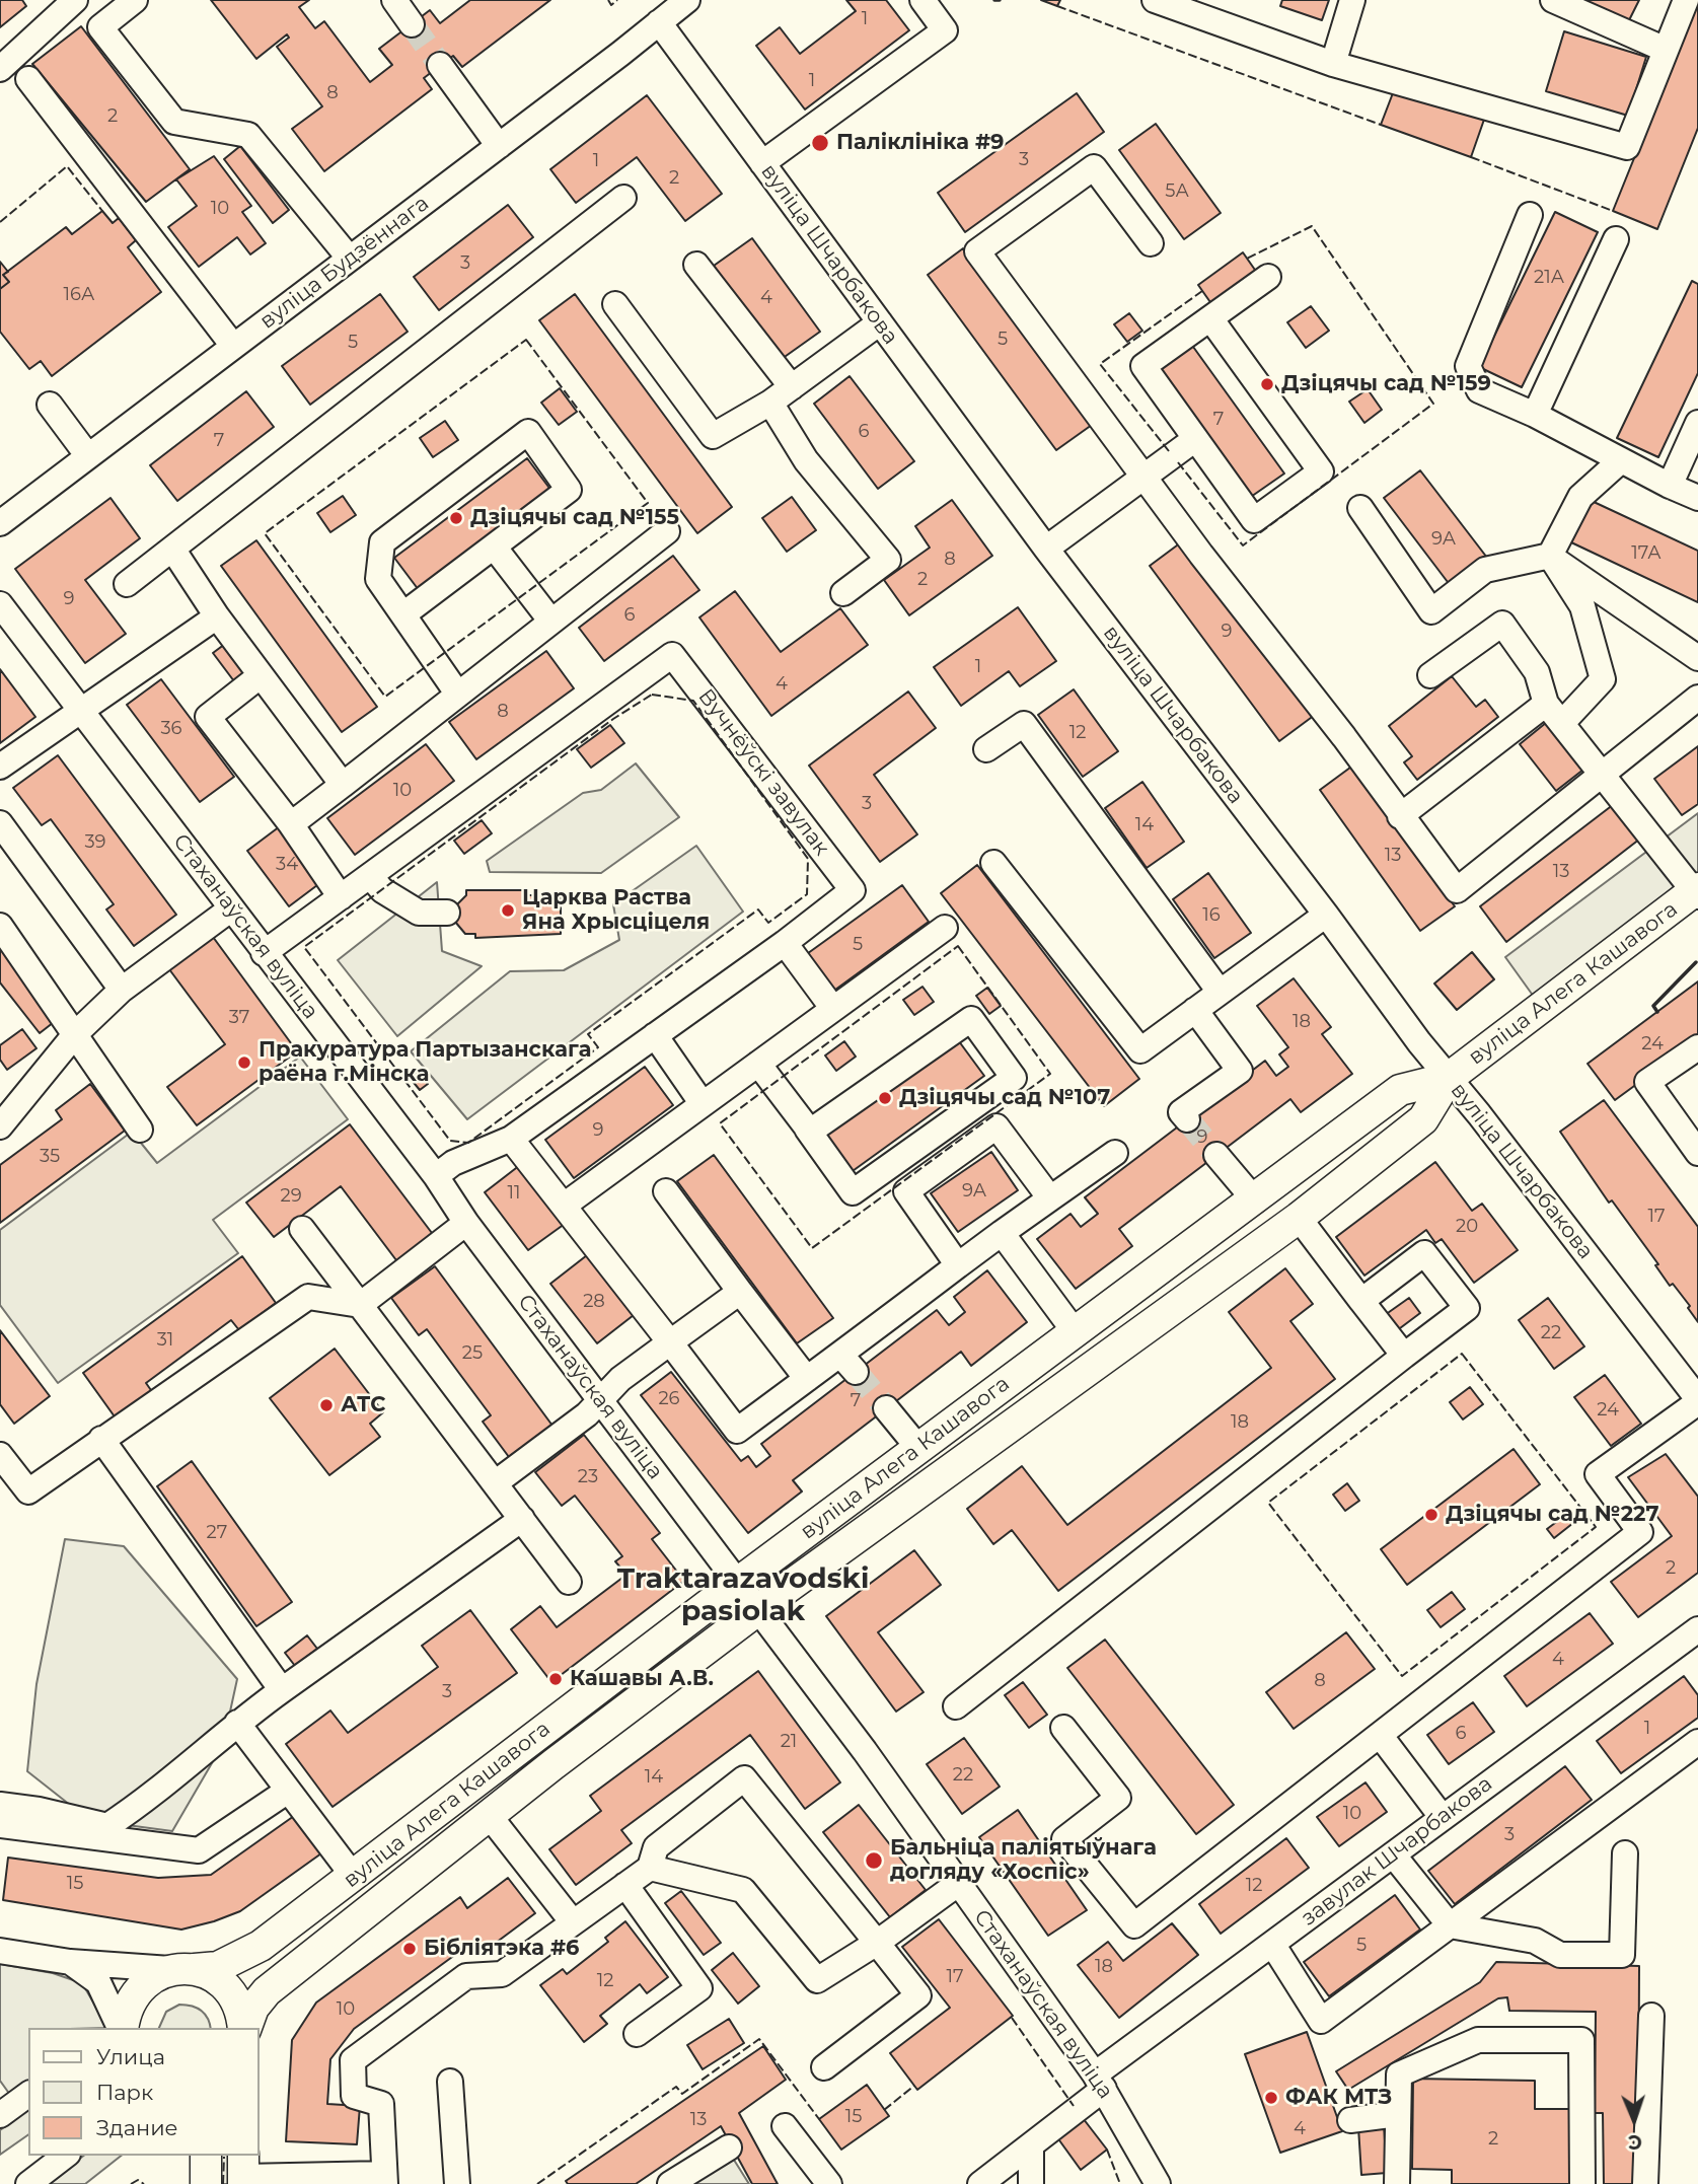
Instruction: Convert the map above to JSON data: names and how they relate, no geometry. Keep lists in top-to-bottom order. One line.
{"streets":{"main road":["вуліца Алега Кашавога"],"street":["вуліца Шчарбакова","вуліца Будзённага","Вучнёўскі завулак","Стаханаўская вуліца","завулак Шчарбакова"]},"crossings":[["вуліца Шчарбакова","вуліца Будзённага"],["вуліца Шчарбакова","вуліца Алега Кашавога"],["Вучнёўскі завулак","Стаханаўская вуліца"],["Стаханаўская вуліца","вуліца Алега Кашавога"],["Стаханаўская вуліца","завулак Шчарбакова"]],"districts":["Traktarazavodski pasiolak"],"places":["Паліклініка #9","Дзіцячы сад №159","Дзіцячы сад №155","Царква Раства Яна Хрысціцеля","Пракуратура Партызанскага раёна г.Мінска","Дзіцячы сад №107","АТС","Дзіцячы сад №227","Кашавы А.В.","Бальніца паліятыўнага догляду «Хоспіс»","Бібліятэка #6","ФАК МТЗ"],"house_numbers":["1","1","8","2","3","1","2","5А","10","3","21А","16А","4","5","5","7","6","7","9А","17А","8","2","9","6","9","1","4","8","36","12","10","3","14","39","13","34","13","16","5","37","18","24","9","9","35","9А","11","29","17","20","28","22","31","25","26","7","24","18","23","27","2","4","8","3","1","6","21","22","14","10","3","15","12","5","18","17","12","10","15","13","4","2"],"legend":["Улица","Парк","Здание"],"north":"bottom"}
